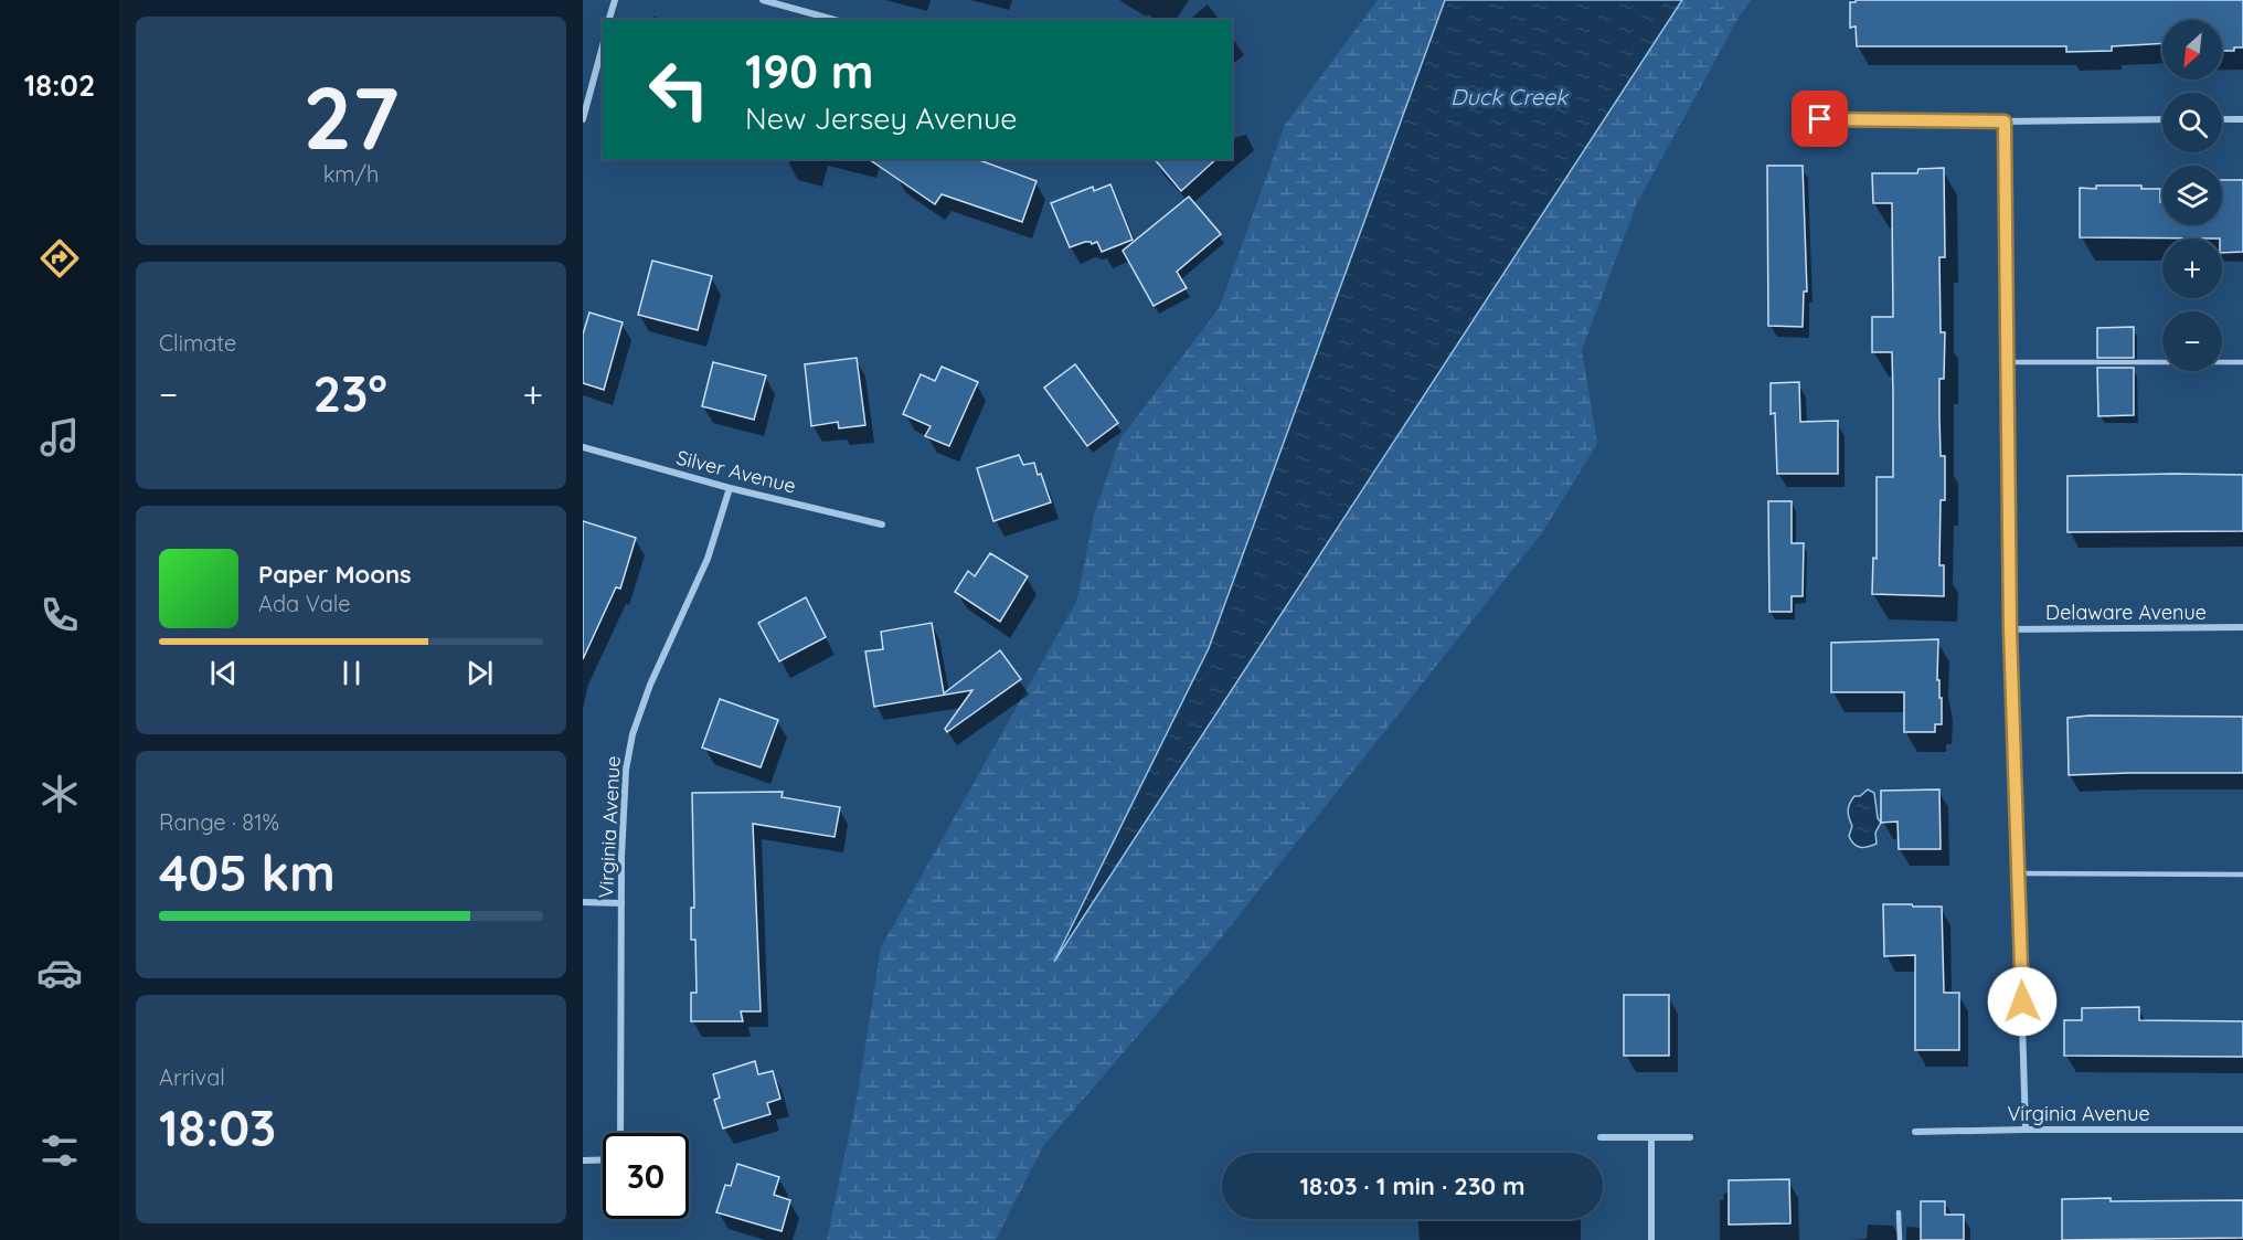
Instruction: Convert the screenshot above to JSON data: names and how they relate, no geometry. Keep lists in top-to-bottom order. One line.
{"streets":{"street":["Silver Avenue","Delaware Avenue","Virginia Avenue"]},"crossings":[["Silver Avenue","Virginia Avenue"]],"water":["Duck Creek"],"north":"bottom left","page":{"tabs":"18:02","tile":[["27","km/h"],"Climate",["Range · 81%","405 km"],["Arrival","18:03"]],"map_buttons":["+","−"],"turn":["190 m","New Jersey Avenue"],"heat":["−","23°","+"],"song":["Paper Moons","Ada Vale"],"limit":"30","trip":"18:03 · 1 min · 230 m"}}
